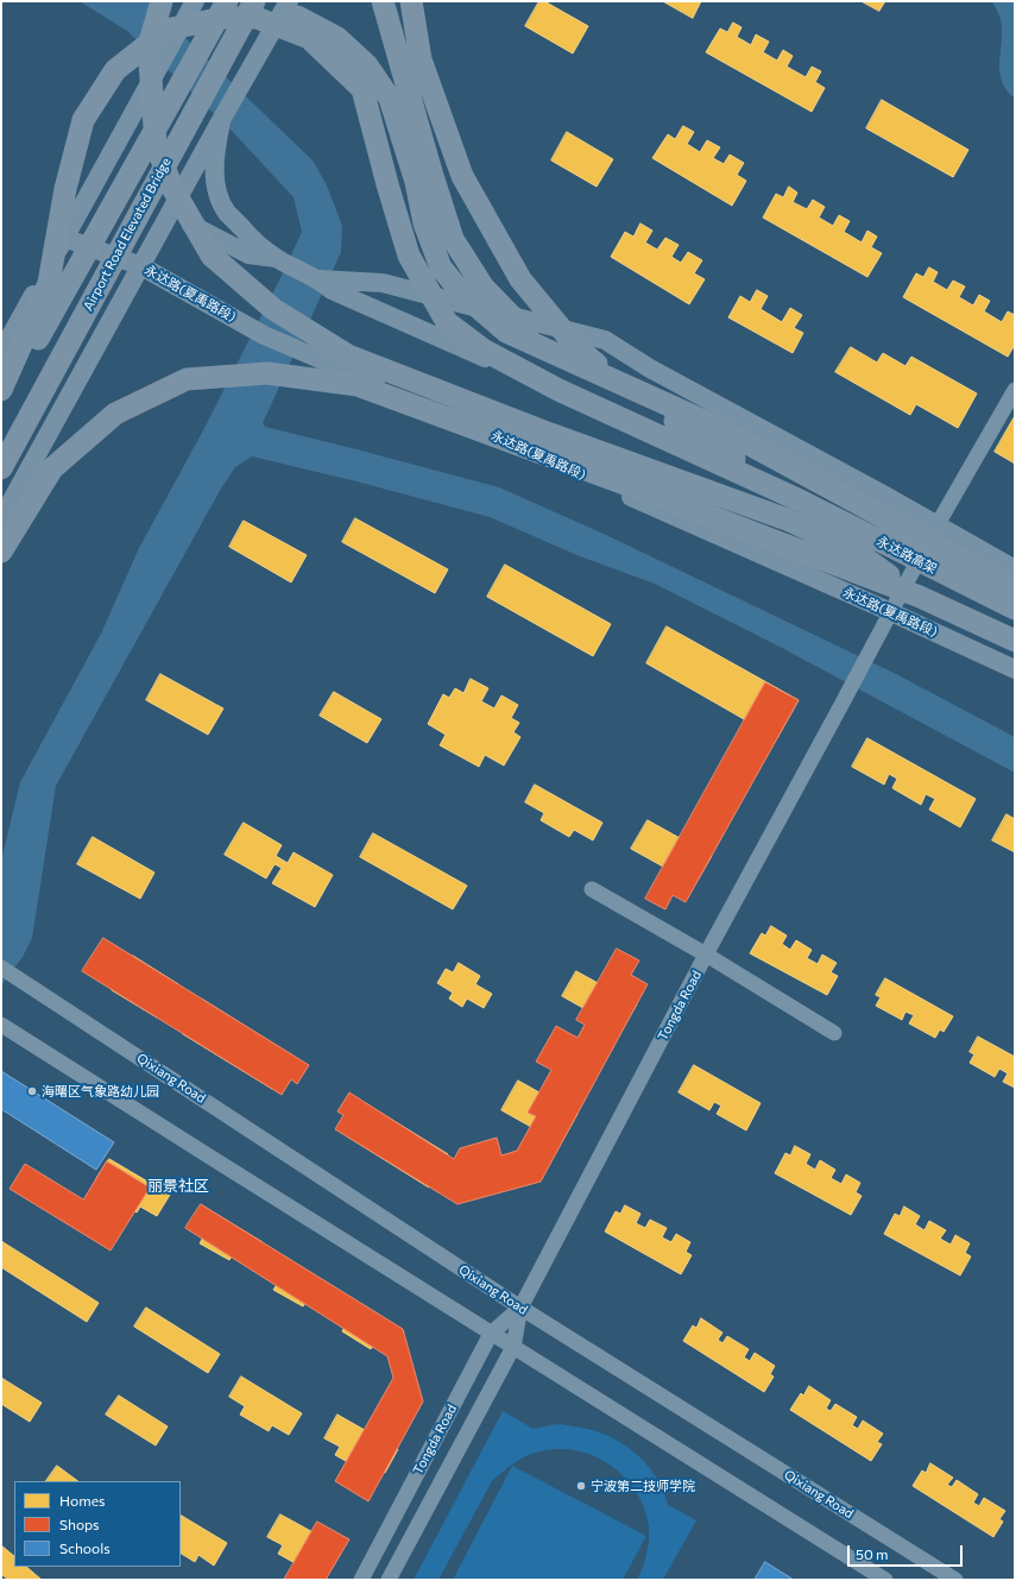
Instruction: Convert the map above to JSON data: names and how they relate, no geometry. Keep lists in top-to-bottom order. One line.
{"streets":{"highway":["Airport Road Elevated Bridge","永达路高架"],"main road":["永达路(夏禹路段)"],"street":["Tongda Road","Qixiang Road"]},"crossings":[["永达路(夏禹路段)","Tongda Road"],["Tongda Road","Qixiang Road"]],"districts":["丽景社区"],"places":["海曙区气象路幼儿园","宁波第二技师学院"],"legend":["Homes","Shops","Schools"],"scale_bar":"50 m"}
